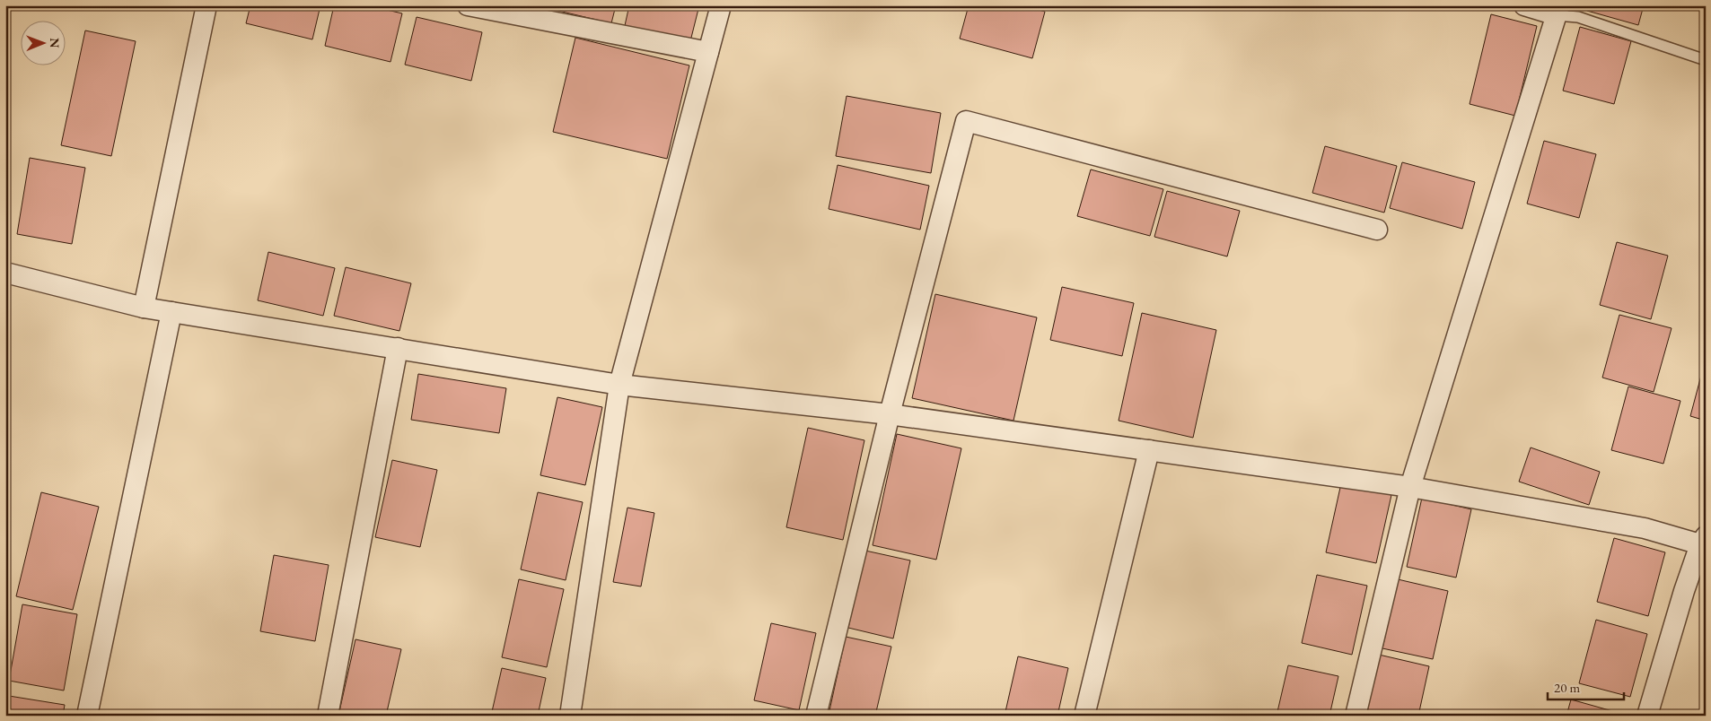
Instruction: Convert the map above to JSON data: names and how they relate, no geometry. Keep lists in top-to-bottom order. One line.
{"scale_bar":"20 m","north":"right"}
